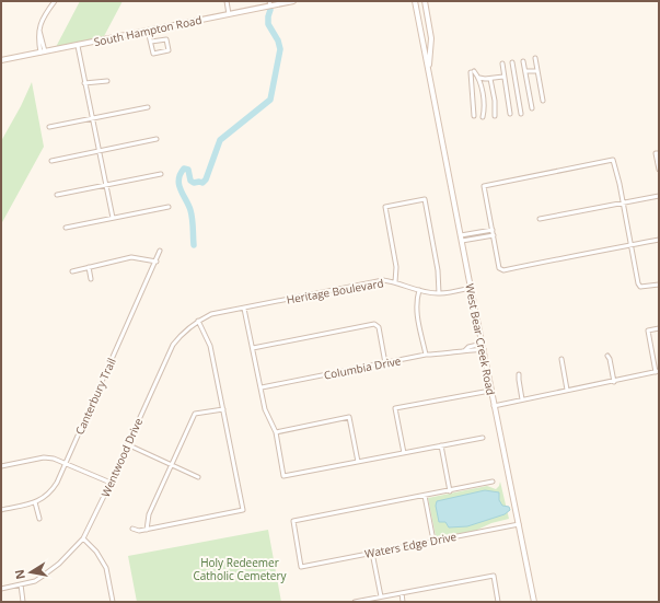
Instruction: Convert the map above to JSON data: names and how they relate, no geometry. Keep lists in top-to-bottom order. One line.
{"streets":{"main road":["South Hampton Road","West Bear Creek Road"],"street":["Heritage Boulevard","Columbia Drive","Canterbury Trail","Wentwood Drive","Waters Edge Drive"]},"crossings":[["Heritage Boulevard","West Bear Creek Road"],["Heritage Boulevard","Wentwood Drive"],["West Bear Creek Road","Columbia Drive"],["West Bear Creek Road","Waters Edge Drive"]],"parks":["Holy Redeemer Catholic Cemetery"],"north":"left"}
